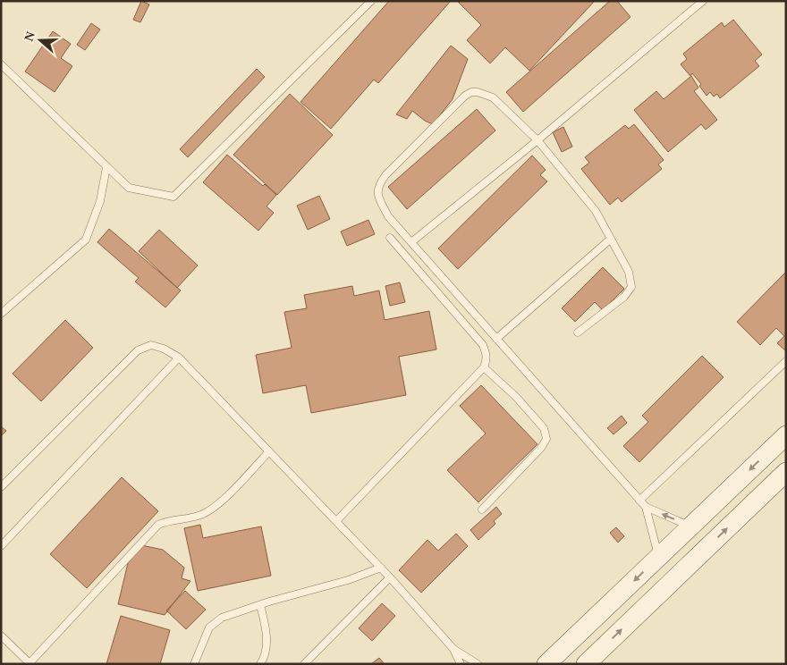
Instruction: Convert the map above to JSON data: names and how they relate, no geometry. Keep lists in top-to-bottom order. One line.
{"north":"left"}
